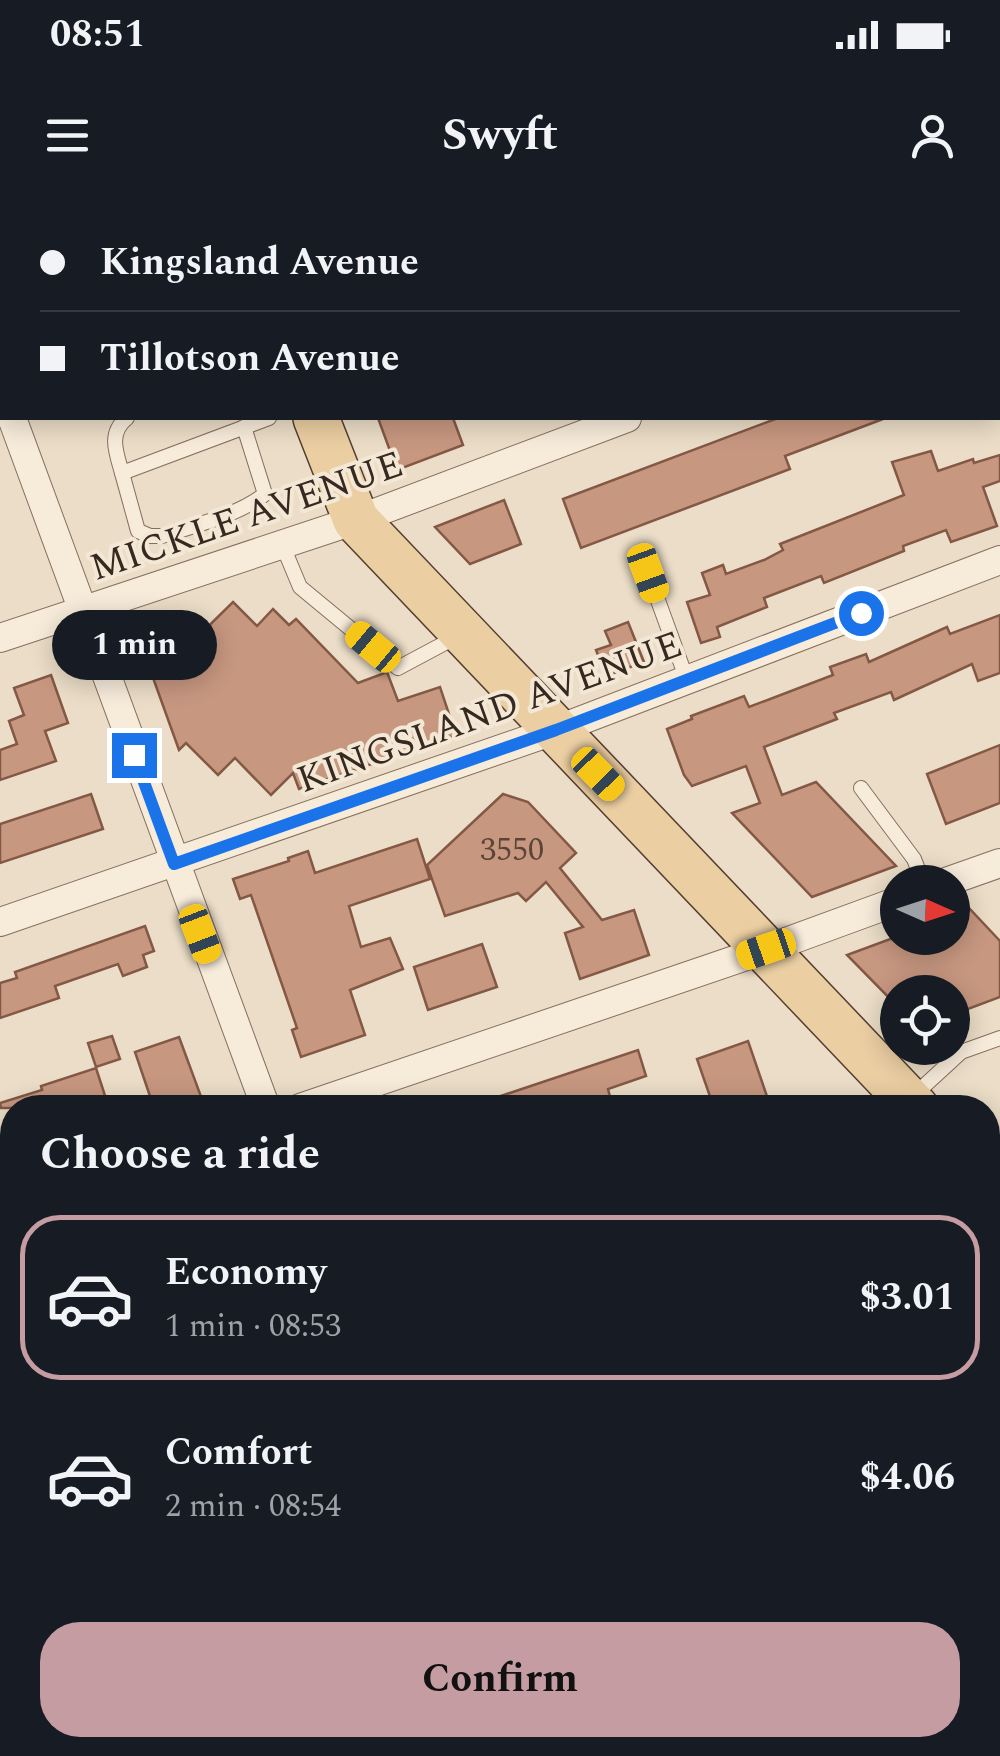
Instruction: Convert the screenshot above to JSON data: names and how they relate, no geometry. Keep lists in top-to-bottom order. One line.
{"streets":{"street":["MICKLE AVENUE","KINGSLAND AVENUE"]},"house_numbers":["3550"],"north":"right","page":{"status":"08:51","header":"Swyft","banner":["Kingsland Avenue","Tillotson Avenue"],"bubble":"1 min","heading":"Choose a ride","list":[{"name":"Economy","note":"1 min · 08:53","value":"$3.01"},{"name":"Comfort","note":"2 min · 08:54","value":"$4.06"}],"buttons":"Confirm"}}
